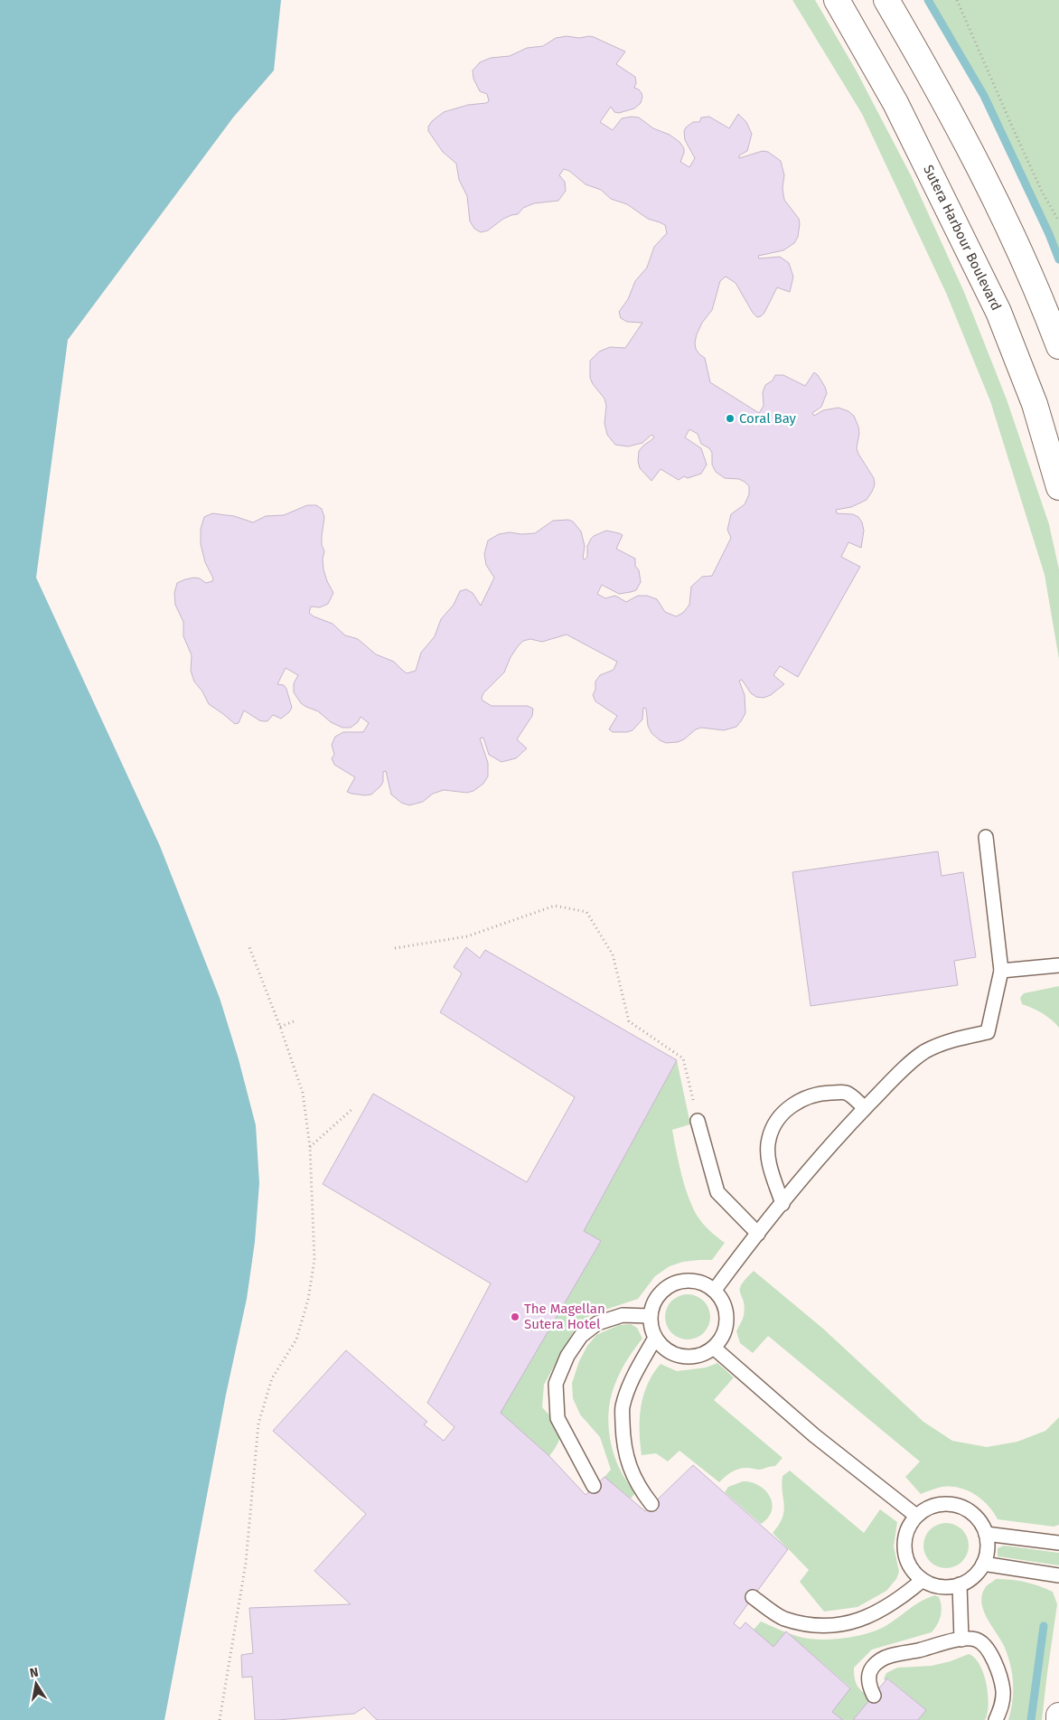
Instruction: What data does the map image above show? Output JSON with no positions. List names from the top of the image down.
{
  "streets": {
    "street": ["Sutera Harbour Boulevard"]
  },
  "places": ["Coral Bay", "The Magellan Sutera Hotel"],
  "north": "top"
}
